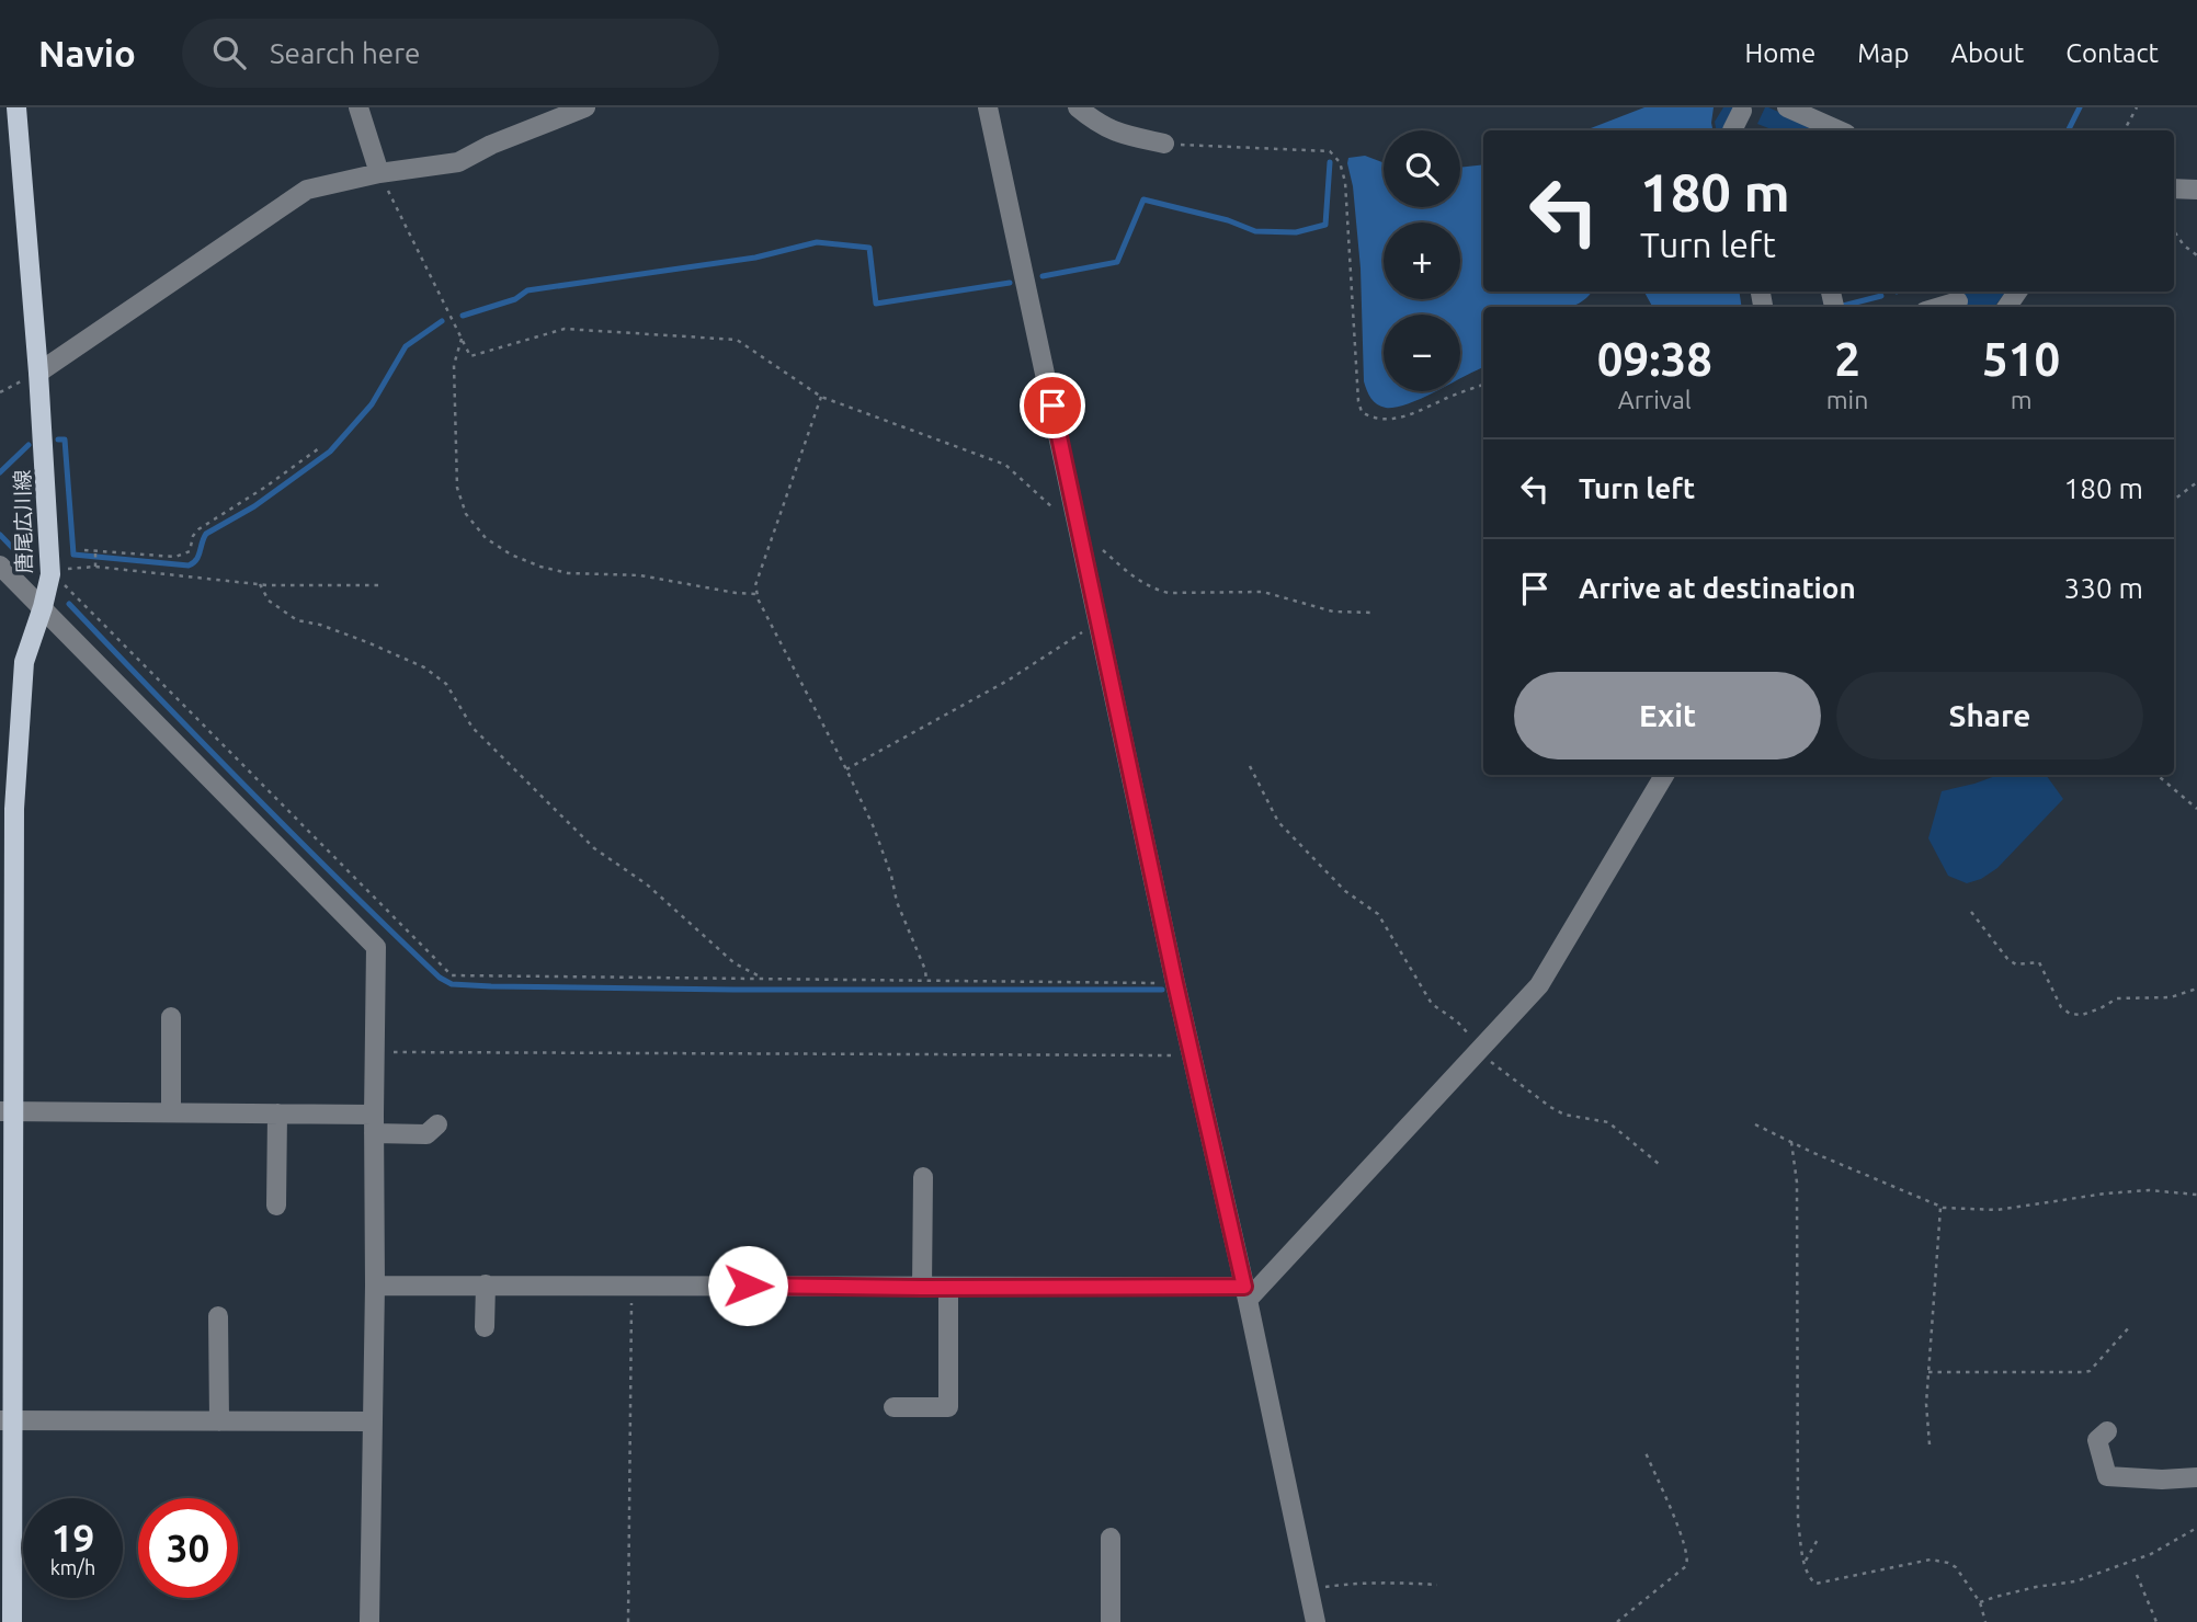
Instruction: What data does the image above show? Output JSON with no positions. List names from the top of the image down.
{
  "streets": {
    "main road": ["唐尾広川線"]
  },
  "page": {
    "header": "Navio",
    "search": "Search here",
    "nav": [
      "Home",
      "Map",
      "About",
      "Contact"
    ],
    "map_buttons": ["+", "−"],
    "turn": ["180 m", "Turn left"],
    "eta": [
      "09:38",
      "Arrival",
      "2",
      "min",
      "510",
      "m"
    ],
    "list": [
      {
        "name": "Turn left",
        "value": "180 m"
      },
      {
        "name": "Arrive at destination",
        "value": "330 m"
      }
    ],
    "buttons": ["Exit", "Share"],
    "speed": "19 km/h",
    "limit": "30"
  }
}
